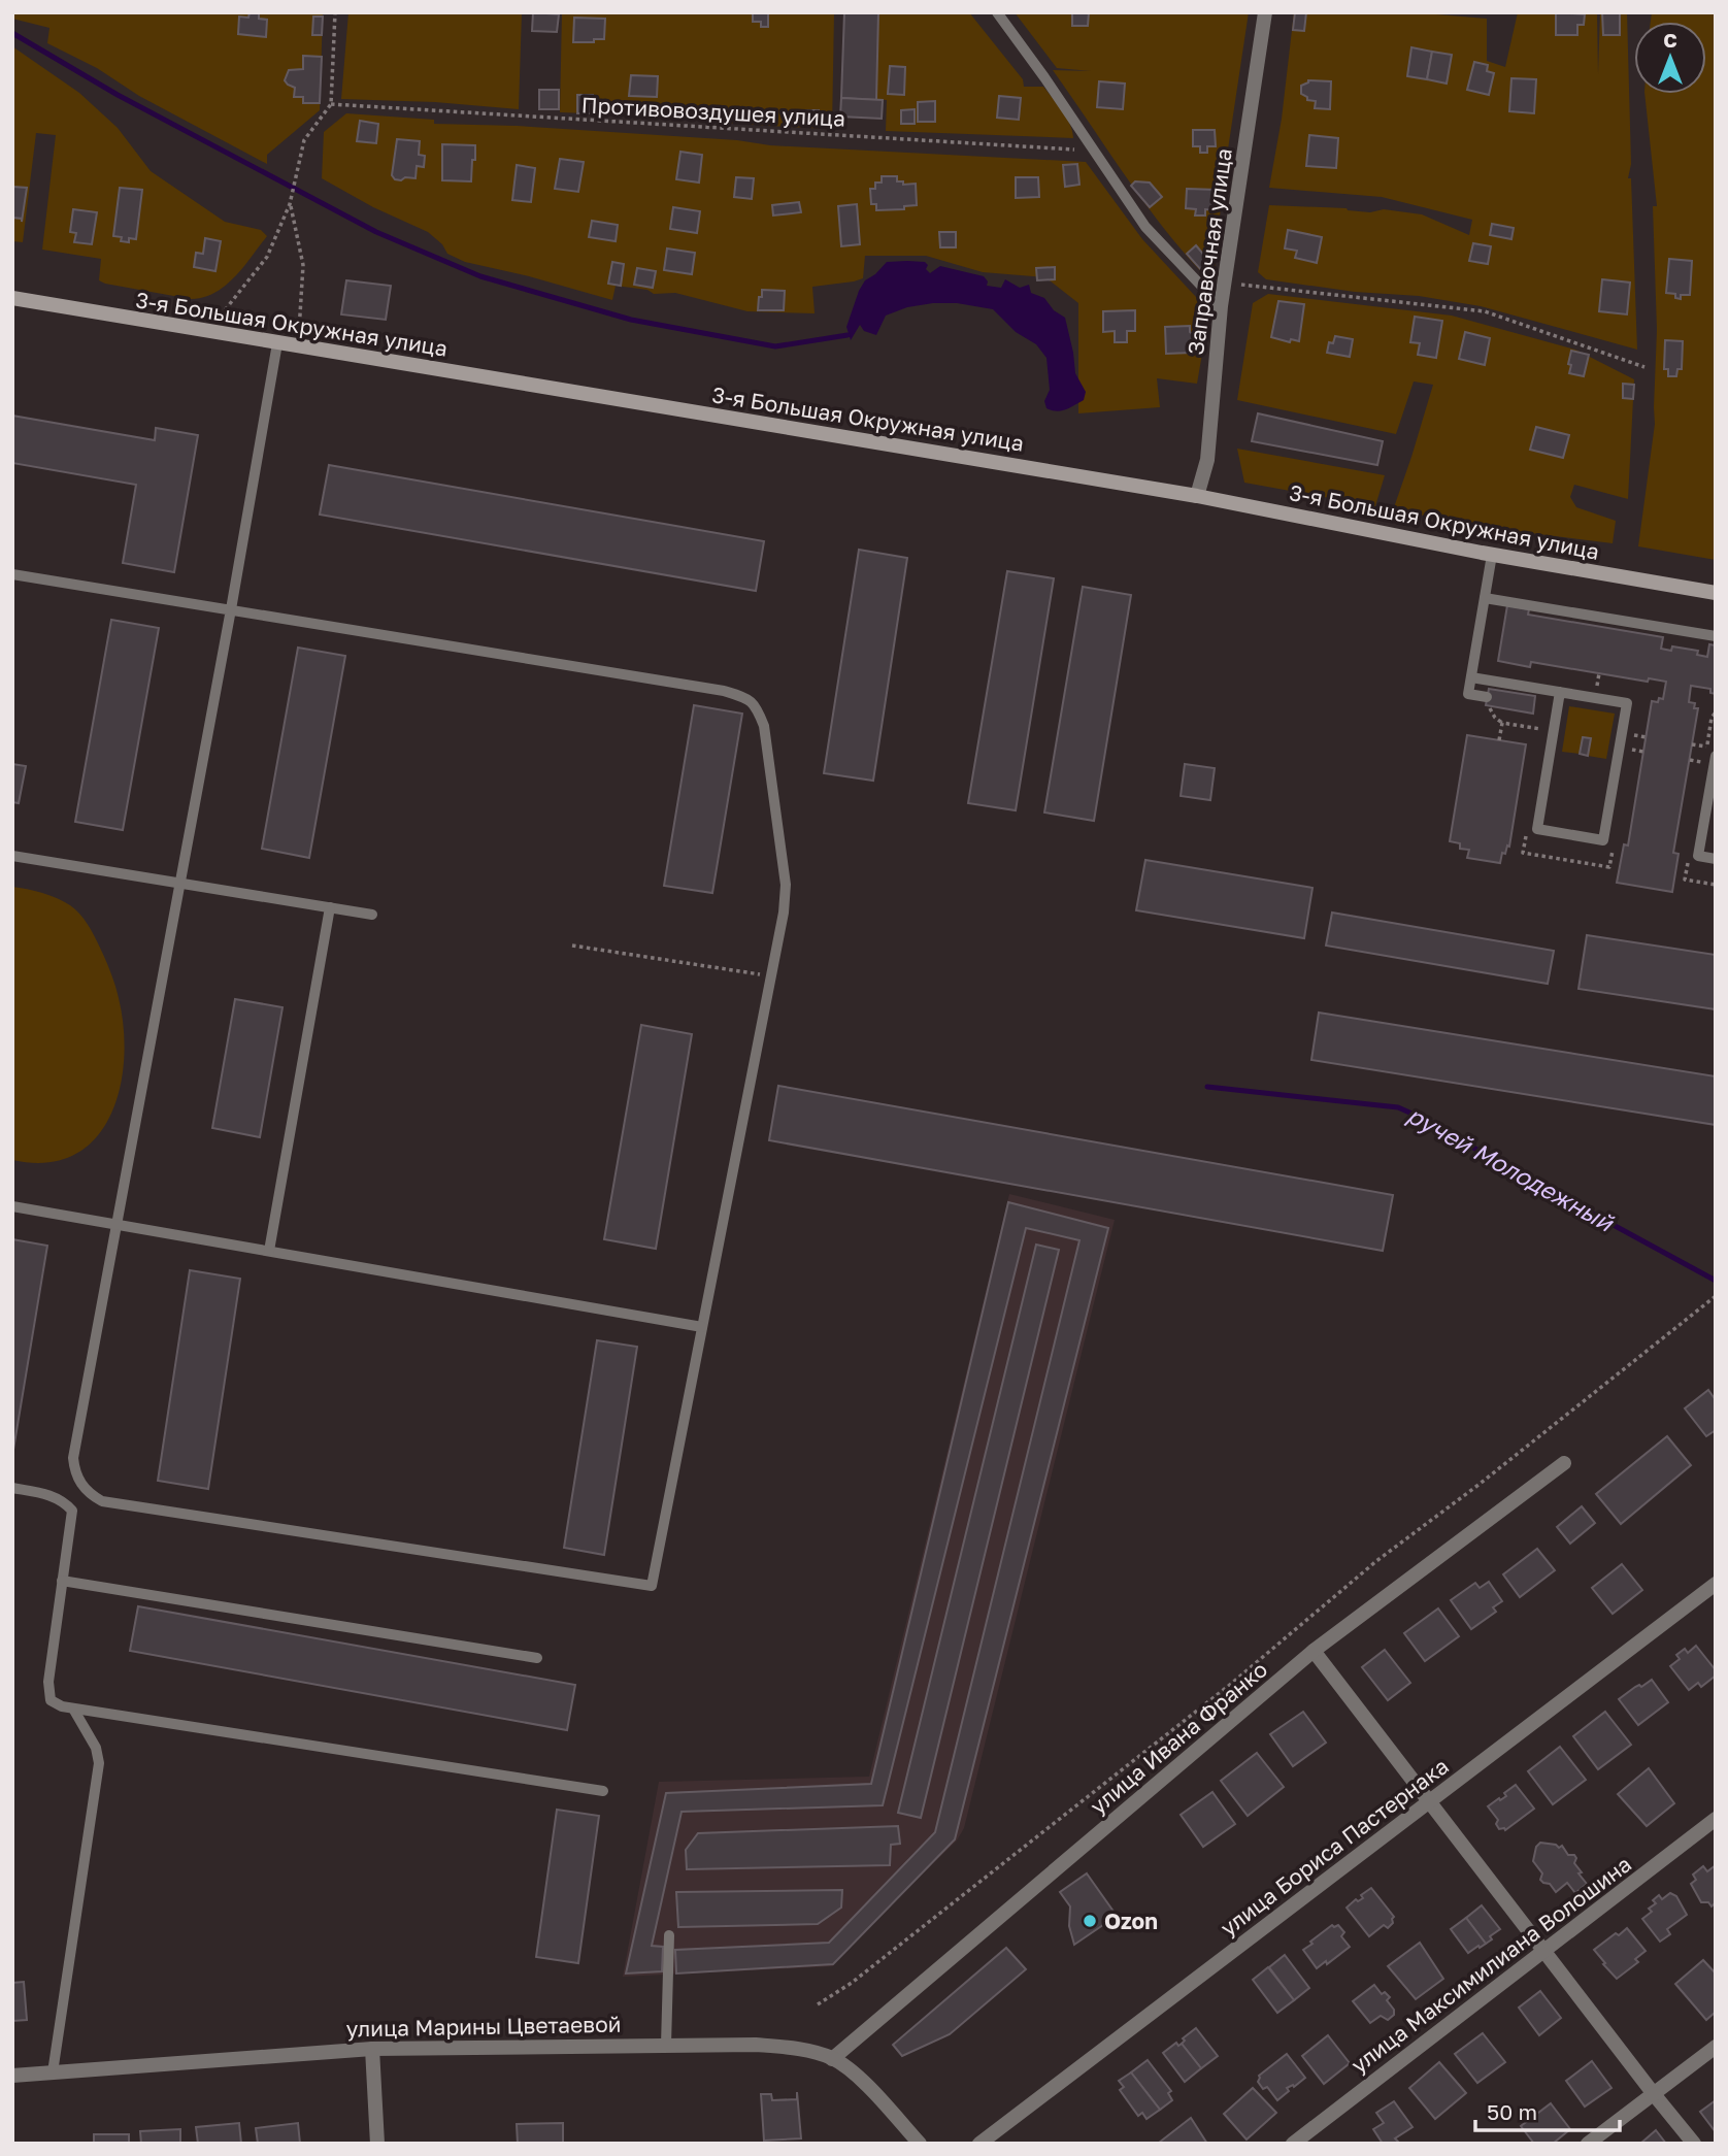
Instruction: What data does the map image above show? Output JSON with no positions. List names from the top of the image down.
{
  "streets": {
    "street": [
      "Заправочная улица",
      "3-я Большая Окружная улица",
      "улица Ивана Франко",
      "улица Бориса Пастернака",
      "улица Максимилиана Волошина",
      "улица Марины Цветаевой"
    ],
    "path": ["Противовоздушея улица"]
  },
  "crossings": [
    ["Заправочная улица", "3-я Большая Окружная улица"],
    ["улица Ивана Франко", "улица Марины Цветаевой"]
  ],
  "water": ["ручей Молодежный"],
  "places": ["Ozon"],
  "scale_bar": "50 m",
  "north": "top"
}
